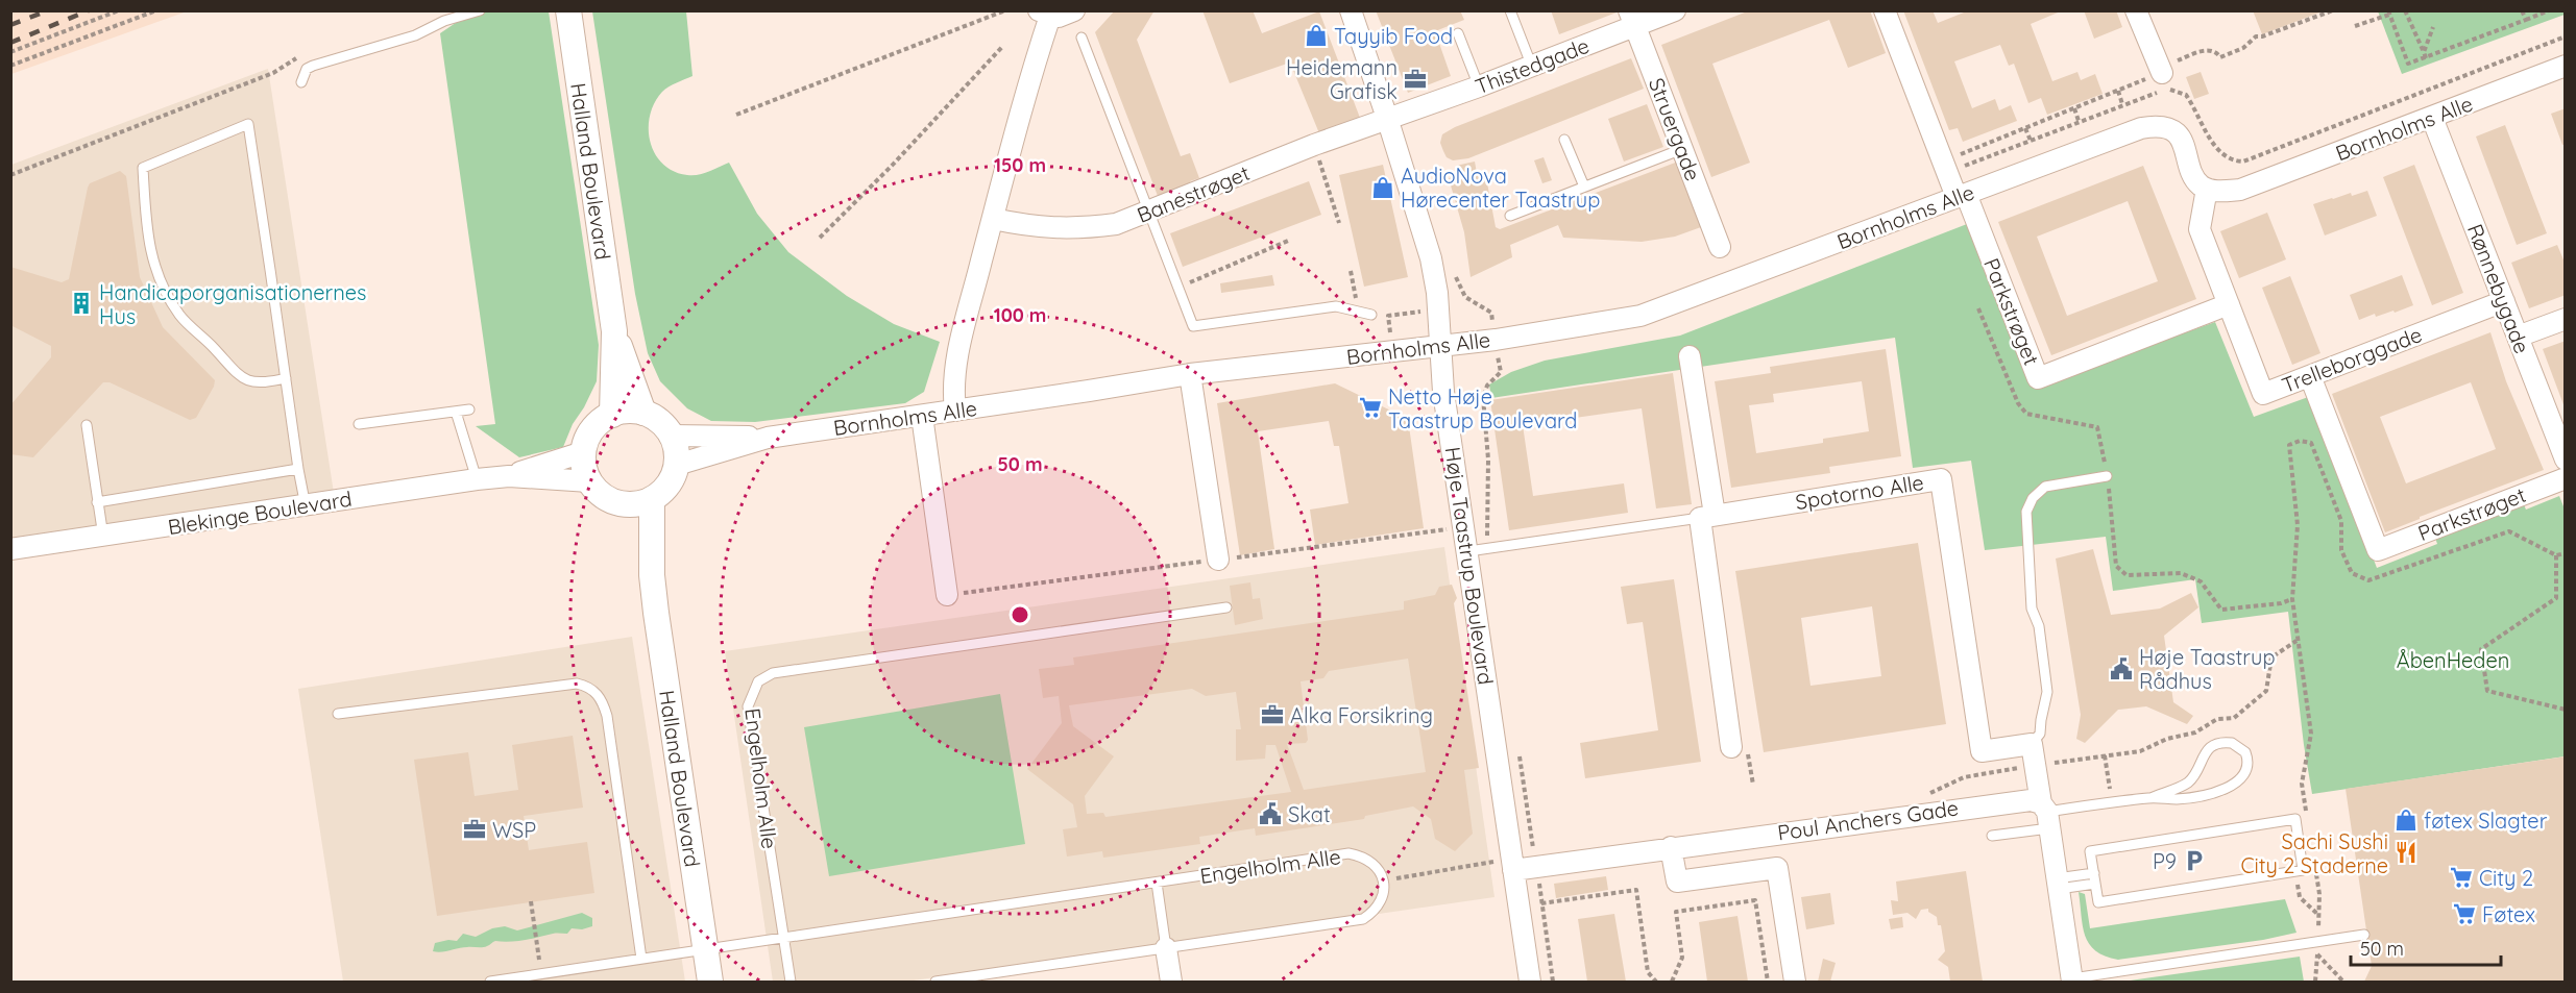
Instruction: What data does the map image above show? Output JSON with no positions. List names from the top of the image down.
{
  "streets": {
    "street": [
      "Thistedgade",
      "Bornholms Alle",
      "Struergade",
      "Halland Boulevard",
      "Banestrøget",
      "Rønnebygade",
      "Parkstrøget",
      "Trelleborggade",
      "Spotorno Alle",
      "Blekinge Boulevard",
      "Høje Taastrup Boulevard",
      "Poul Anchers Gade"
    ],
    "lane": ["Engelholm Alle"]
  },
  "crossings": [
    ["Thistedgade", "Struergade"],
    ["Thistedgade", "Banestrøget"],
    ["Thistedgade", "Høje Taastrup Boulevard"],
    ["Bornholms Alle", "Halland Boulevard"],
    ["Bornholms Alle", "Rønnebygade"],
    ["Bornholms Alle", "Parkstrøget"],
    ["Bornholms Alle", "Trelleborggade"],
    ["Bornholms Alle", "Blekinge Boulevard"],
    ["Bornholms Alle", "Høje Taastrup Boulevard"],
    ["Halland Boulevard", "Blekinge Boulevard"],
    ["Halland Boulevard", "Engelholm Alle"],
    ["Banestrøget", "Høje Taastrup Boulevard"],
    ["Rønnebygade", "Trelleborggade"],
    ["Parkstrøget", "Trelleborggade"],
    ["Høje Taastrup Boulevard", "Poul Anchers Gade"]
  ],
  "parks": ["ÅbenHeden"],
  "places": {
    "shop": ["Tayyib Food", "AudioNova Hørecenter Taastrup", "føtex Slagter"],
    "office": ["Heidemann Grafisk", "Alka Forsikring", "WSP"],
    "building": ["Handicaporganisationernes Hus"],
    "supermarket": ["Netto Høje Taastrup Boulevard", "City 2", "Føtex"],
    "public building": ["Høje Taastrup Rådhus", "Skat"],
    "restaurant": ["Sachi Sushi City 2 Staderne"],
    "parking": ["P9"]
  },
  "scale_bar": "50 m",
  "rings": ["150 m", "100 m", "50 m"]
}
